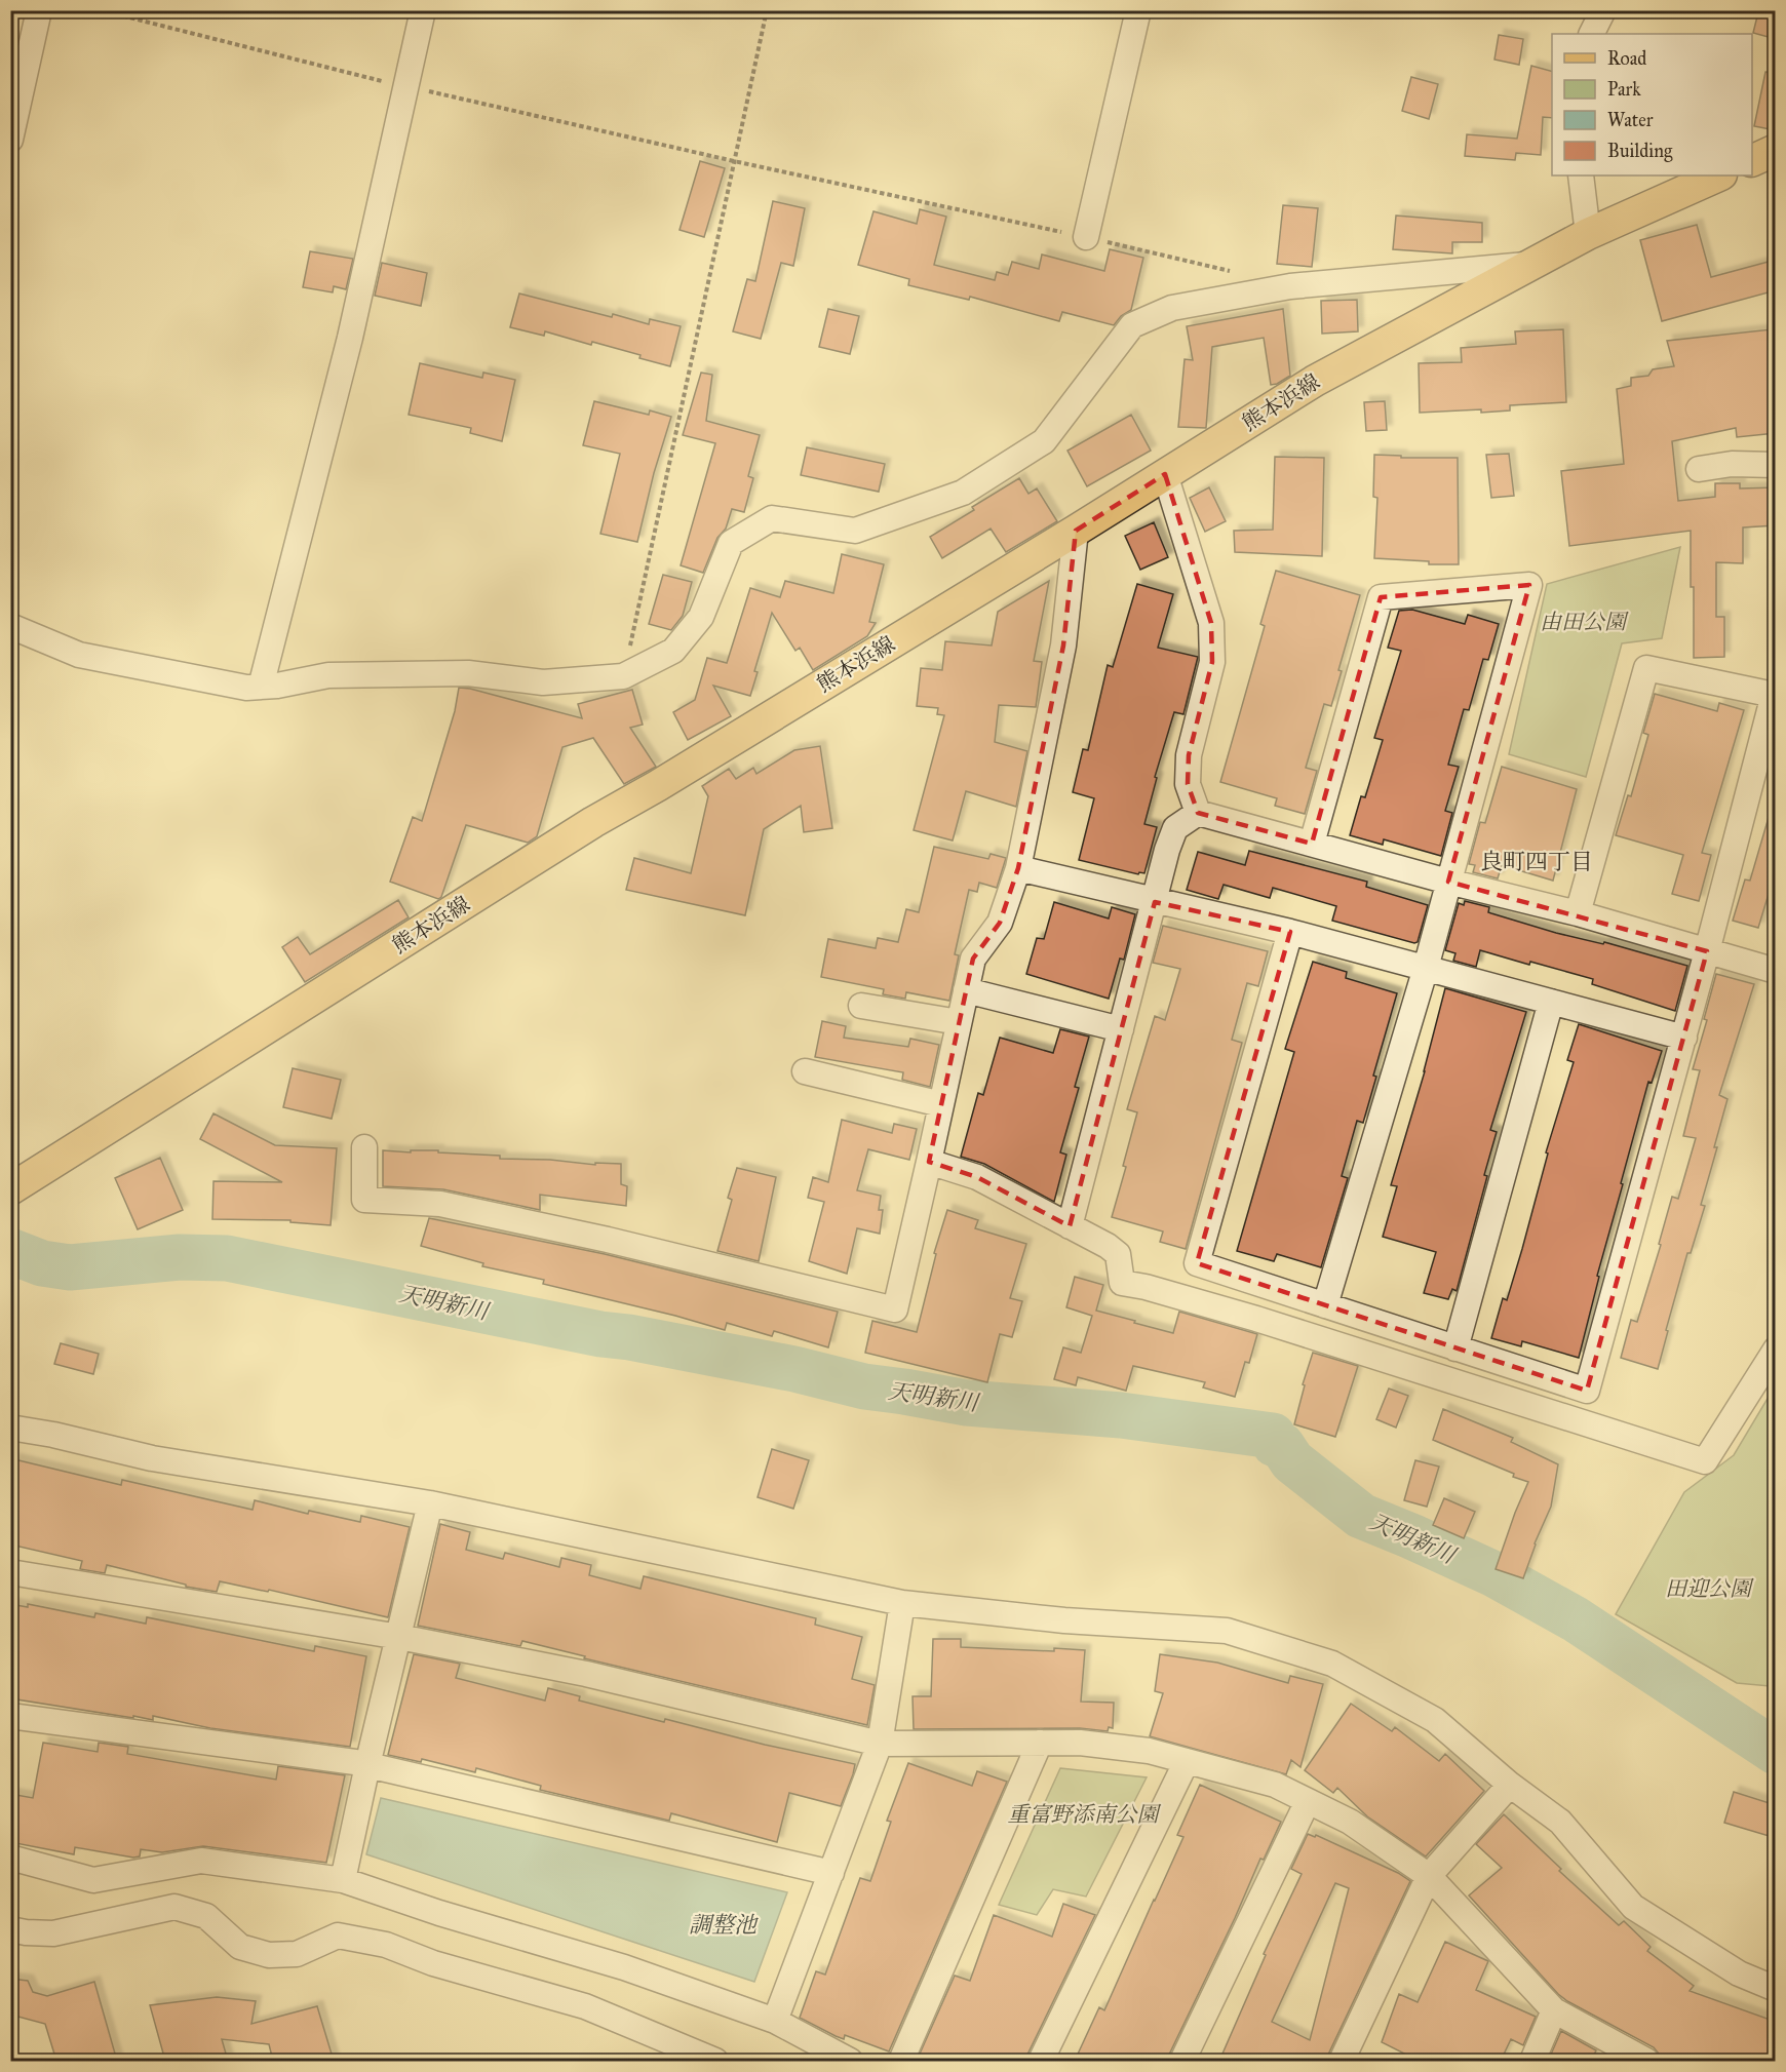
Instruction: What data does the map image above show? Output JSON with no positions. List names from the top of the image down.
{
  "streets": {
    "main road": ["熊本浜線"]
  },
  "districts": ["良町四丁目"],
  "water": ["天明新川", "調整池"],
  "parks": ["由田公園", "田迎公園", "重富野添南公園"],
  "legend": [
    "Road",
    "Park",
    "Water",
    "Building"
  ]
}
